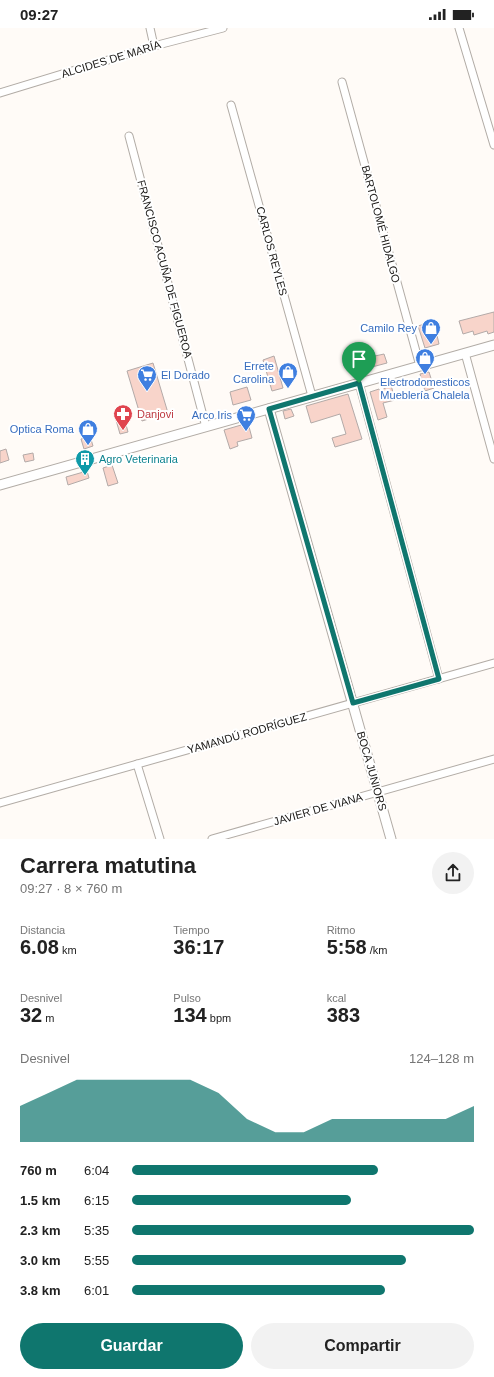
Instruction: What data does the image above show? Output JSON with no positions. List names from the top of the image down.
{
  "streets": {
    "street": [
      "ALCIDES DE MARÍA",
      "BARTOLOMÉ HIDALGO",
      "CARLOS REYLES",
      "FRANCISCO ACUÑA DE FIGUEROA",
      "YAMANDÚ RODRÍGUEZ",
      "BOCA JUNIORS",
      "JAVIER DE VIANA"
    ]
  },
  "crossings": [
    ["YAMANDÚ RODRÍGUEZ", "BOCA JUNIORS"],
    ["BOCA JUNIORS", "JAVIER DE VIANA"]
  ],
  "places": {
    "shop": [
      "Camilo Rey",
      "Electrodomesticos Mueblería Chalela",
      "Errete Carolina",
      "Optica Roma"
    ],
    "supermarket": ["El Dorado", "Arco Iris"],
    "pharmacy": ["Danjovi"],
    "building": ["Agro Veterinaria"]
  },
  "page": {
    "status": "09:27",
    "heading": ["Carrera matutina", "09:27 · 8 × 760 m"],
    "stats": [
      ["Distancia", "6.08 km"],
      ["Tiempo", "36:17"],
      ["Ritmo", "5:58 /km"],
      ["Desnivel", "32 m"],
      ["Pulso", "134 bpm"],
      ["kcal", "383"]
    ],
    "chart": ["Desnivel", "124–128 m"],
    "list": [
      {
        "name": "760 m",
        "note": "6:04"
      },
      {
        "name": "1.5 km",
        "note": "6:15"
      },
      {
        "name": "2.3 km",
        "note": "5:35"
      },
      {
        "name": "3.0 km",
        "note": "5:55"
      },
      {
        "name": "3.8 km",
        "note": "6:01"
      }
    ],
    "buttons": ["Guardar", "Compartir"]
  }
}
